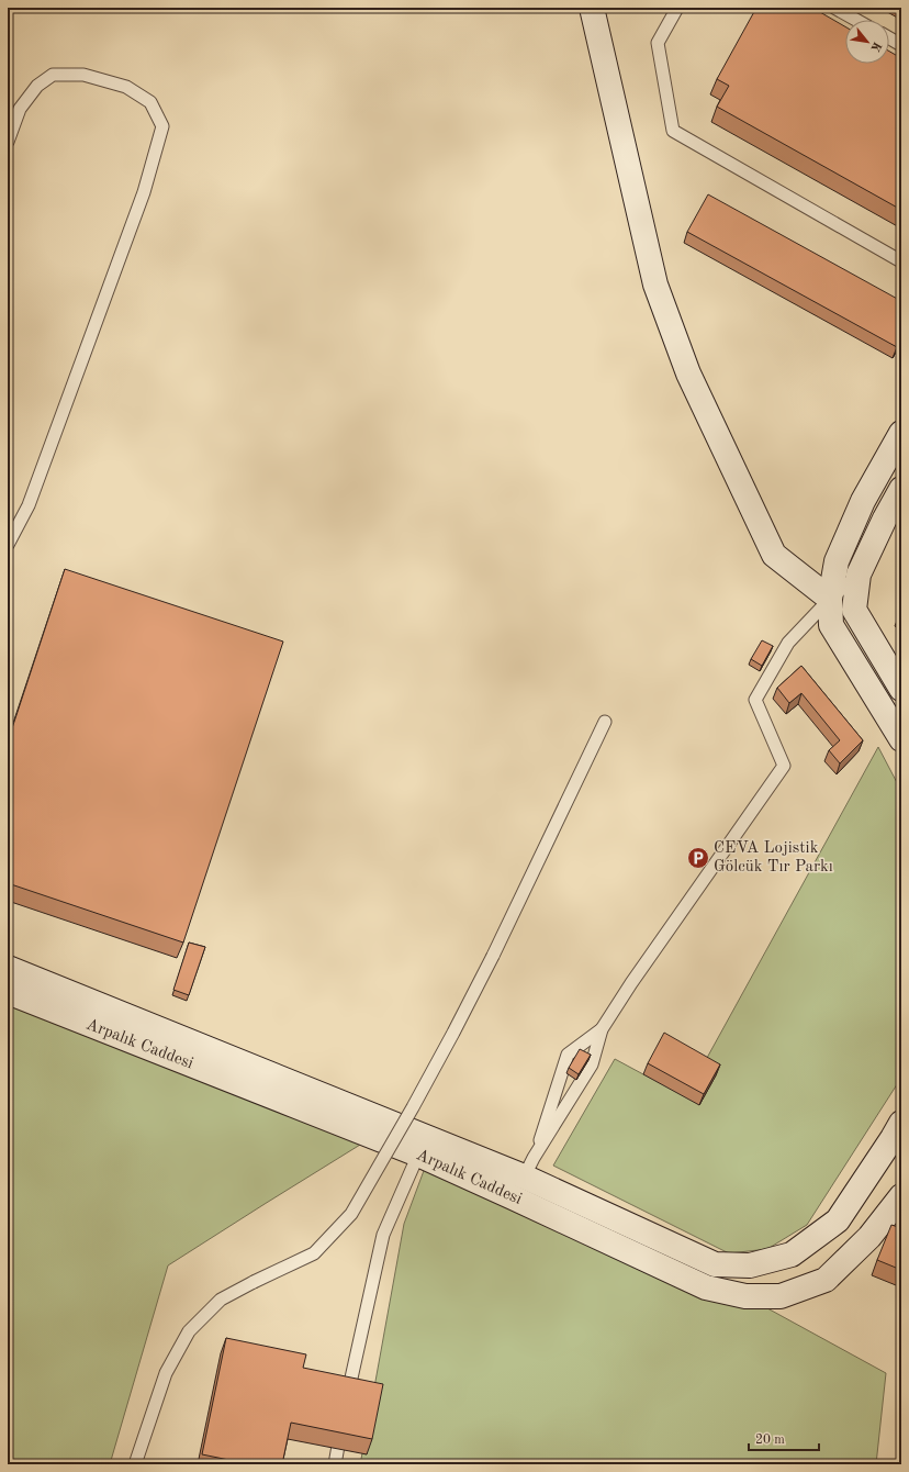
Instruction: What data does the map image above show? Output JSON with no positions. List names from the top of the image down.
{
  "streets": {
    "main road": ["Arpalık Caddesi"]
  },
  "places": {
    "parking": ["CEVA Lojistik Gölcük Tır Parkı"]
  },
  "scale_bar": "20 m",
  "north": "bottom right"
}
